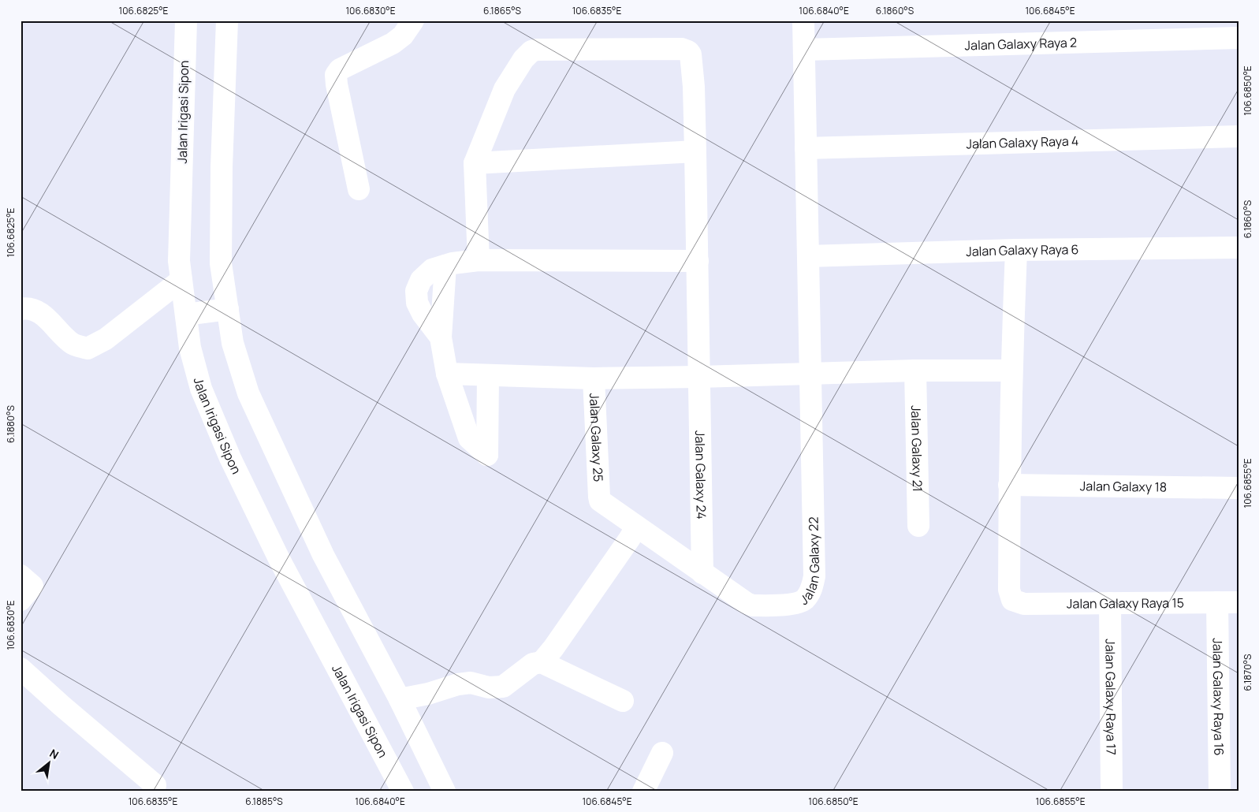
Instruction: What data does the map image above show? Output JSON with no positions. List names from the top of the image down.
{
  "streets": {
    "street": [
      "Jalan Galaxy Raya 2",
      "Jalan Irigasi Sipon",
      "Jalan Galaxy Raya 4",
      "Jalan Galaxy Raya 6",
      "Jalan Galaxy 25",
      "Jalan Galaxy 21",
      "Jalan Galaxy 24",
      "Jalan Galaxy 18",
      "Jalan Galaxy 22",
      "Jalan Galaxy Raya 15",
      "Jalan Galaxy Raya 17",
      "Jalan Galaxy Raya 16"
    ]
  },
  "crossings": [
    ["Jalan Galaxy Raya 2", "Jalan Galaxy 22"],
    ["Jalan Galaxy Raya 4", "Jalan Galaxy 22"],
    ["Jalan Galaxy Raya 6", "Jalan Galaxy 22"],
    ["Jalan Galaxy 25", "Jalan Galaxy 22"],
    ["Jalan Galaxy 24", "Jalan Galaxy 22"],
    ["Jalan Galaxy 18", "Jalan Galaxy Raya 15"],
    ["Jalan Galaxy Raya 15", "Jalan Galaxy Raya 17"],
    ["Jalan Galaxy Raya 15", "Jalan Galaxy Raya 16"]
  ],
  "north": "top right",
  "coordinates": [
    "106.6825°E",
    "106.6830°E",
    "6.1865°S",
    "106.6835°E",
    "106.6840°E",
    "6.1860°S",
    "106.6845°E",
    "106.6850°E",
    "6.1880°S",
    "106.6855°E",
    "6.1870°S",
    "6.1885°S"
  ]
}
